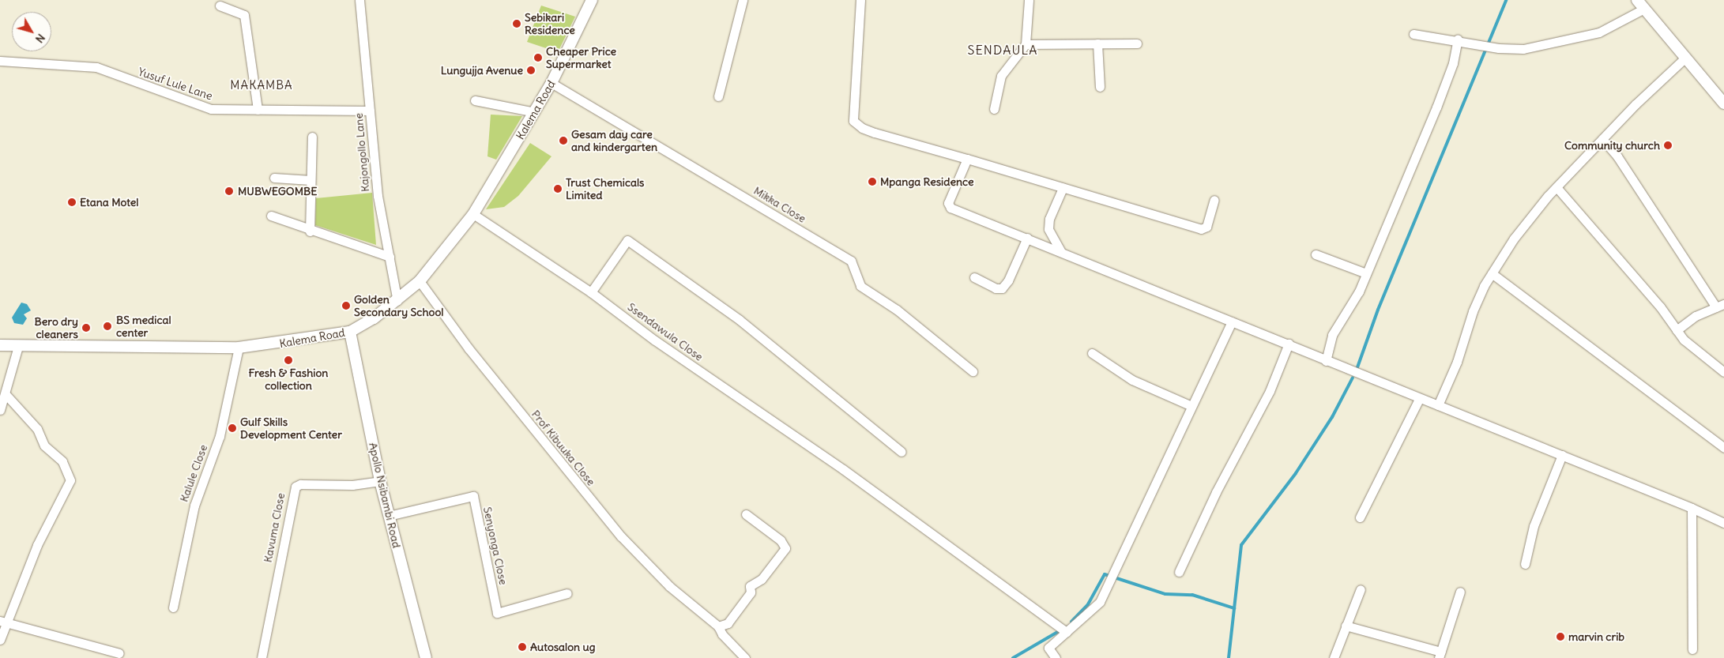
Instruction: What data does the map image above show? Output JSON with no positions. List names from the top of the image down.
{
  "streets": {
    "street": [
      "Yusuf Lule Lane",
      "Kalema Road",
      "Kajongollo Lane",
      "Mikka Close",
      "Ssendawula Close",
      "Prof Kibuuka Close",
      "Kalule Close",
      "Apollo Nsibambi Road",
      "Kavuma Close",
      "Senyonga Close"
    ]
  },
  "crossings": [
    ["Yusuf Lule Lane", "Kajongollo Lane"],
    ["Kalema Road", "Kajongollo Lane"],
    ["Kalema Road", "Mikka Close"],
    ["Kalema Road", "Ssendawula Close"],
    ["Kalema Road", "Prof Kibuuka Close"],
    ["Kalema Road", "Kalule Close"],
    ["Kalema Road", "Apollo Nsibambi Road"],
    ["Apollo Nsibambi Road", "Kavuma Close"],
    ["Apollo Nsibambi Road", "Senyonga Close"]
  ],
  "districts": ["SENDAULA", "MAKAMBA"],
  "places": [
    "Sebikari Residence",
    "Cheaper Price Supermarket",
    "Lungujja Avenue",
    "Gesam day care and kindergarten",
    "Community church",
    "Mpanga Residence",
    "Trust Chemicals Limited",
    "MUBWEGOMBE",
    "Etana Motel",
    "Golden Secondary School",
    "BS medical center",
    "Bero dry cleaners",
    "Fresh & Fashion collection",
    "Gulf Skills Development Center",
    "marvin crib",
    "Autosalon ug"
  ],
  "north": "bottom right"
}
